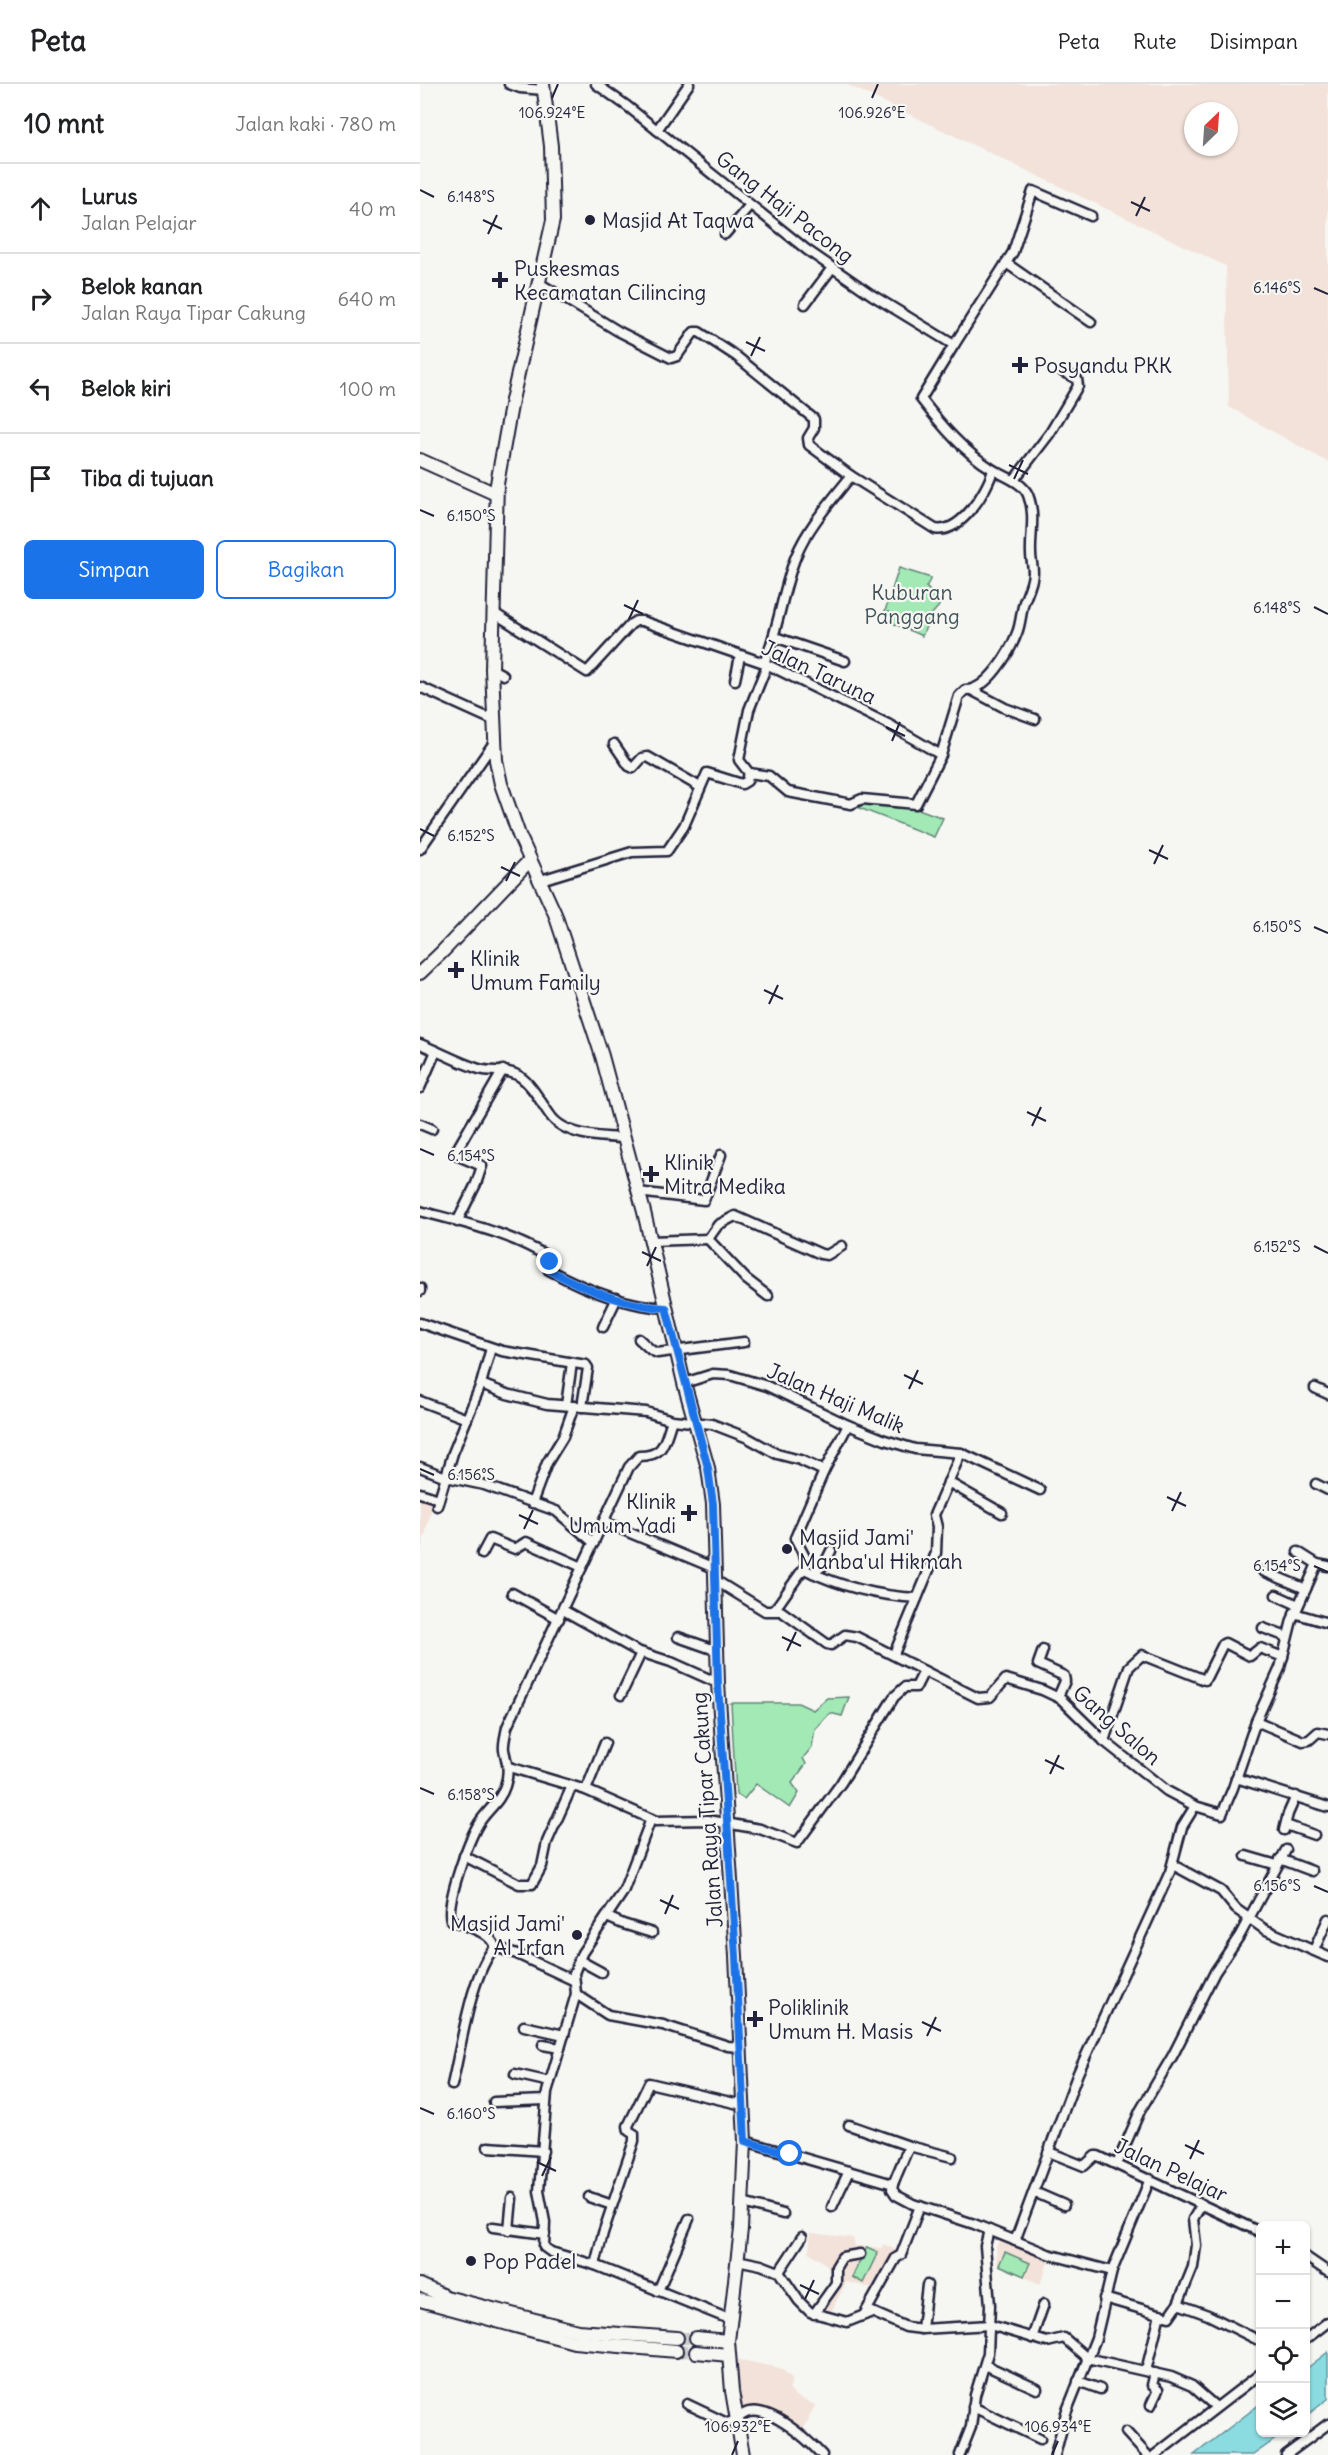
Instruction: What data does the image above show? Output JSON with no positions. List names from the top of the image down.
{
  "streets": {
    "street": [
      "Gang Haji Pacong",
      "Jalan Taruna",
      "Jalan Haji Malik",
      "Gang Salon",
      "Jalan Raya Tipar Cakung",
      "Jalan Pelajar"
    ]
  },
  "crossings": [
    ["Jalan Taruna", "Jalan Raya Tipar Cakung"],
    ["Jalan Haji Malik", "Jalan Raya Tipar Cakung"],
    ["Gang Salon", "Jalan Raya Tipar Cakung"]
  ],
  "parks": ["Kuburan Panggang"],
  "places": {
    "other": [
      "Masjid At Taqwa",
      "Masjid Jami' Manba'ul Hikmah",
      "Masjid Jami' Al Irfan",
      "Pop Padel"
    ],
    "health": [
      "Puskesmas Kecamatan Cilincing",
      "Posyandu PKK",
      "Klinik Umum Family",
      "Klinik Mitra Medika",
      "Klinik Umum Yadi",
      "Poliklinik Umum H. Masis"
    ]
  },
  "north": "top right",
  "page": {
    "header": "Peta",
    "nav": ["Peta", "Rute", "Disimpan"],
    "heading": ["10 mnt", "Jalan kaki · 780 m"],
    "list": [
      ["Lurus", "Jalan Pelajar", "40 m"],
      ["Belok kanan", "Jalan Raya Tipar Cakung", "640 m"],
      ["Belok kiri", "100 m"],
      "Tiba di tujuan"
    ],
    "buttons": ["Simpan", "Bagikan"],
    "map_buttons": ["+", "−"]
  },
  "coordinates": [
    "106.924°E",
    "106.926°E",
    "6.148°S",
    "6.146°S",
    "6.150°S",
    "6.152°S",
    "6.154°S",
    "6.156°S",
    "6.158°S",
    "6.160°S",
    "106.932°E",
    "106.934°E"
  ]
}
